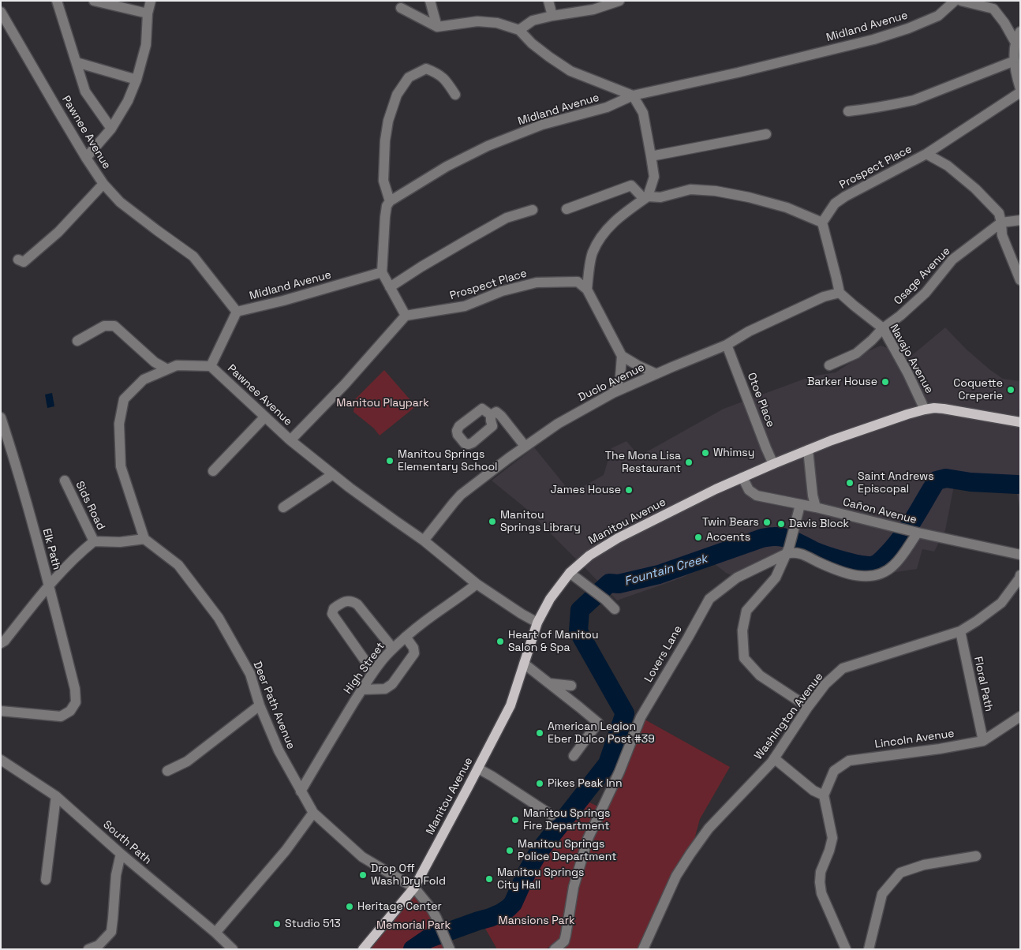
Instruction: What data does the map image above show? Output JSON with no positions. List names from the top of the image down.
{
  "streets": {
    "main road": ["Manitou Avenue"],
    "street": [
      "Midland Avenue",
      "Pawnee Avenue",
      "Prospect Place",
      "Osage Avenue",
      "Navajo Avenue",
      "Duclo Avenue",
      "Otoe Place",
      "Sids Road",
      "Cañon Avenue",
      "Elk Path",
      "Lovers Lane",
      "High Street",
      "Floral Path",
      "Deer Path Avenue",
      "Washington Avenue",
      "Lincoln Avenue",
      "South Path"
    ]
  },
  "crossings": [
    ["Midland Avenue", "Pawnee Avenue"],
    ["Pawnee Avenue", "Duclo Avenue"],
    ["Pawnee Avenue", "Manitou Avenue"],
    ["Pawnee Avenue", "High Street"],
    ["Osage Avenue", "Navajo Avenue"],
    ["Navajo Avenue", "Duclo Avenue"],
    ["Navajo Avenue", "Manitou Avenue"],
    ["Duclo Avenue", "Otoe Place"],
    ["Otoe Place", "Manitou Avenue"],
    ["Cañon Avenue", "Manitou Avenue"],
    ["Manitou Avenue", "Deer Path Avenue"],
    ["High Street", "Deer Path Avenue"],
    ["Floral Path", "Washington Avenue"],
    ["Floral Path", "Lincoln Avenue"]
  ],
  "water": ["Fountain Creek"],
  "parks": ["Manitou Playpark", "Mansions Park", "Memorial Park"],
  "places": [
    "Barker House",
    "Coquette Creperie",
    "Whimsy",
    "Manitou Springs Elementary School",
    "The Mona Lisa Restaurant",
    "Saint Andrews Episcopal",
    "James House",
    "Manitou Springs Library",
    "Twin Bears",
    "Davis Block",
    "Accents",
    "Heart of Manitou Salon & Spa",
    "American Legion Eber Dulco Post #39",
    "Pikes Peak Inn",
    "Manitou Springs Fire Department",
    "Manitou Springs Police Department",
    "Drop Off Wash Dry Fold",
    "Manitou Springs City Hall",
    "Heritage Center",
    "Studio 513"
  ]
}
